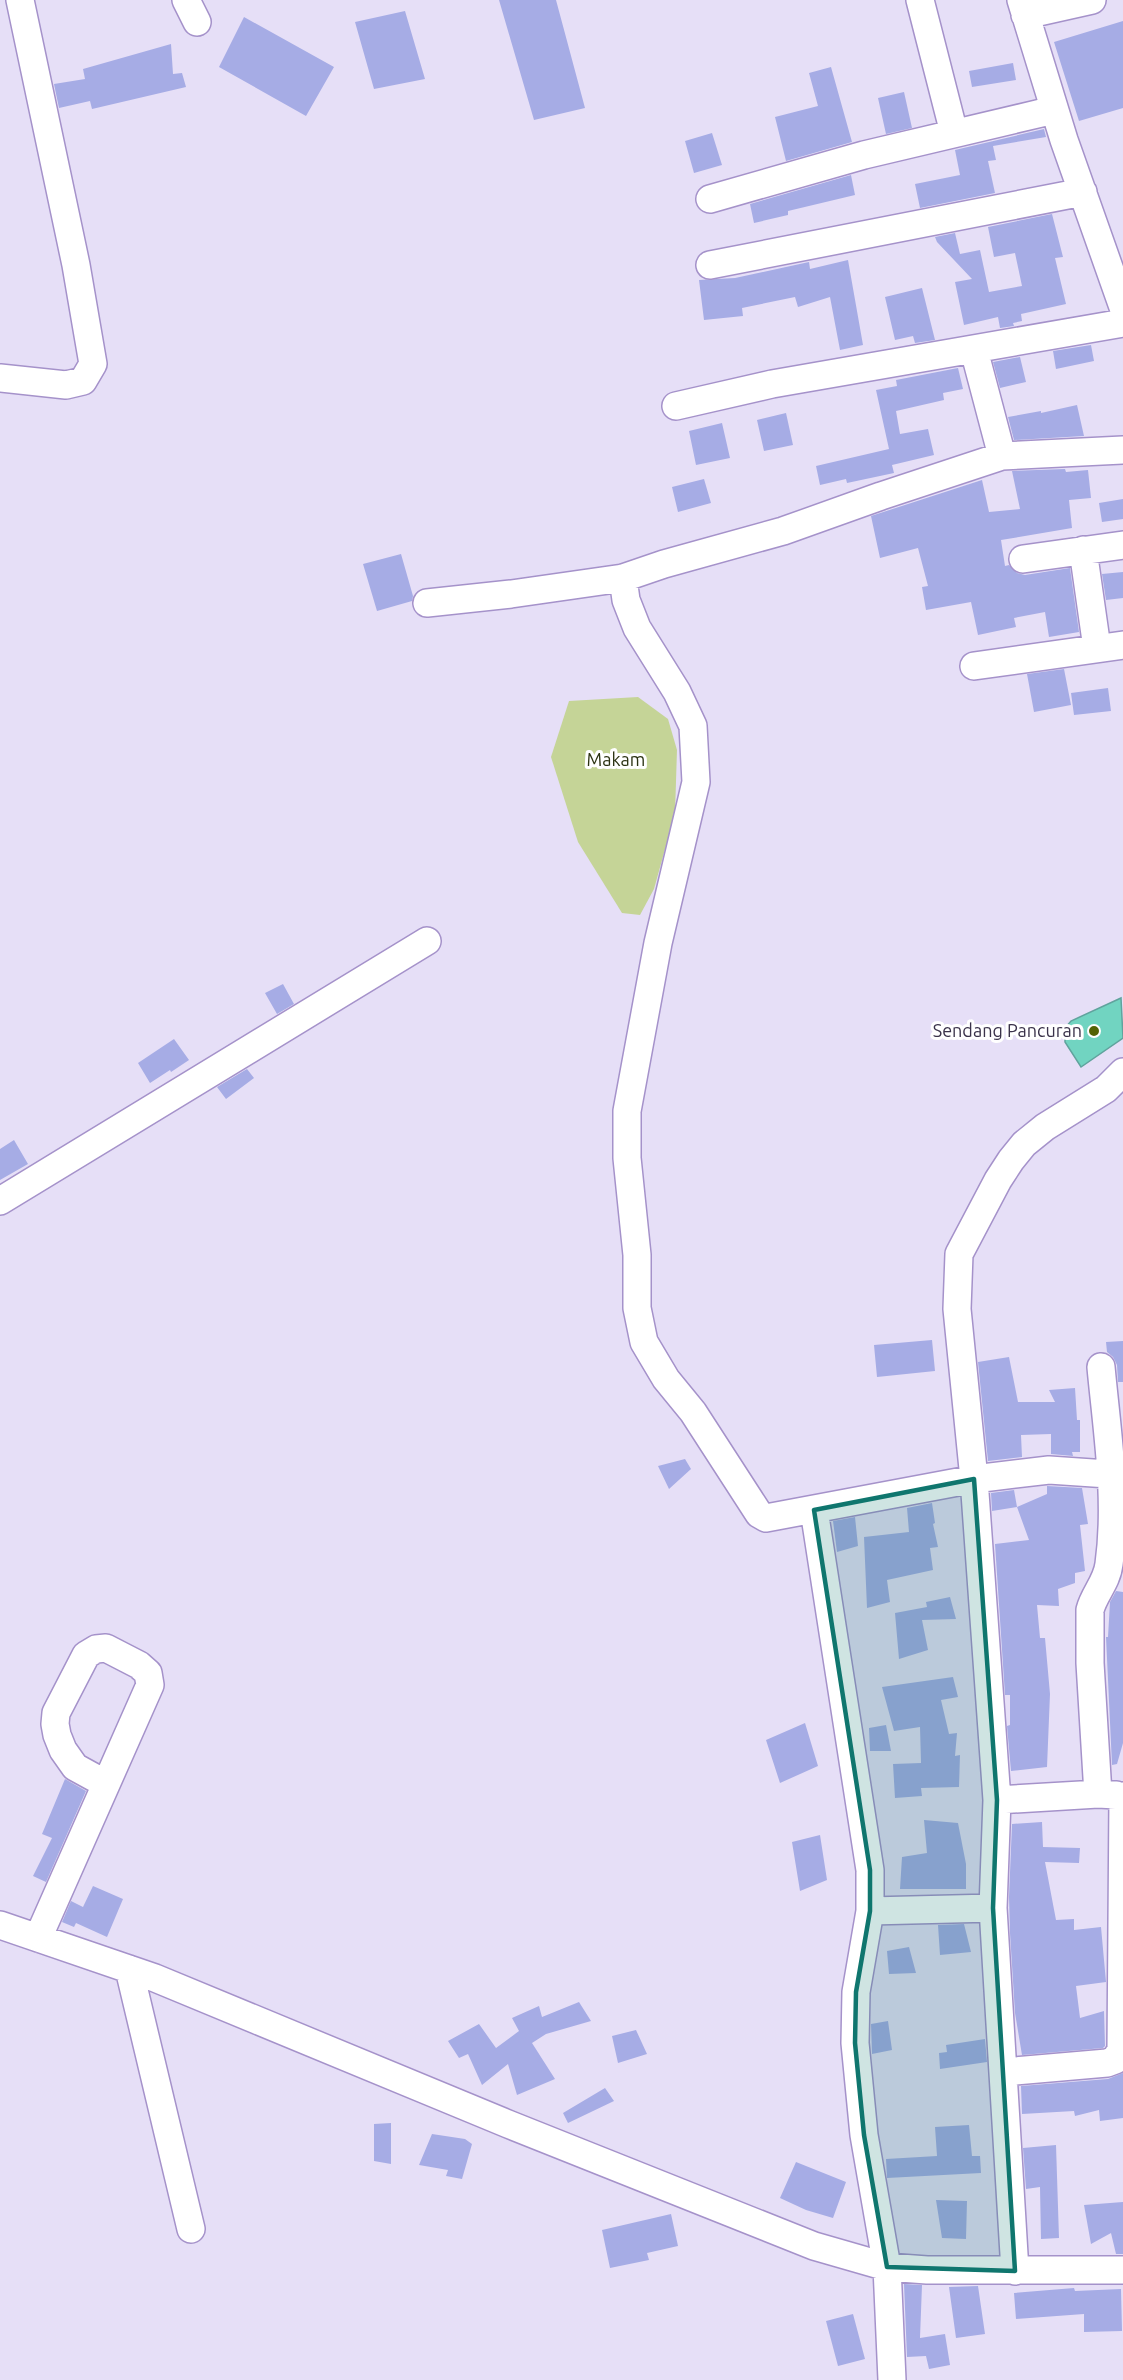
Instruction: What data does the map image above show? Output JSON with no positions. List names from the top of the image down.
{
  "parks": ["Makam"],
  "places": ["Sendang Pancuran"]
}
